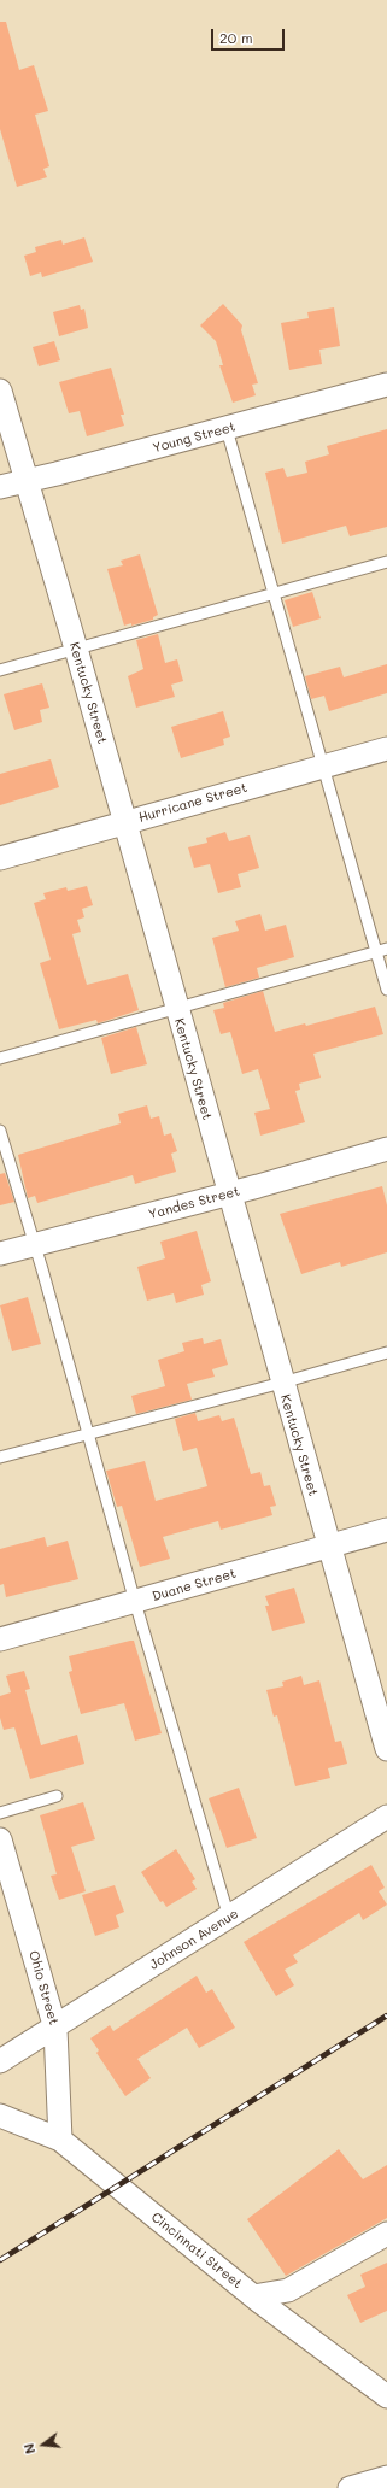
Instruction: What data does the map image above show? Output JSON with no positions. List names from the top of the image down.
{
  "streets": {
    "street": [
      "Young Street",
      "Kentucky Street",
      "Hurricane Street",
      "Yandes Street",
      "Duane Street",
      "Johnson Avenue",
      "Ohio Street",
      "Cincinnati Street"
    ]
  },
  "crossings": [
    ["Young Street", "Kentucky Street"],
    ["Kentucky Street", "Hurricane Street"],
    ["Kentucky Street", "Yandes Street"],
    ["Kentucky Street", "Duane Street"],
    ["Johnson Avenue", "Ohio Street"],
    ["Ohio Street", "Cincinnati Street"]
  ],
  "scale_bar": "20 m",
  "north": "left"
}
